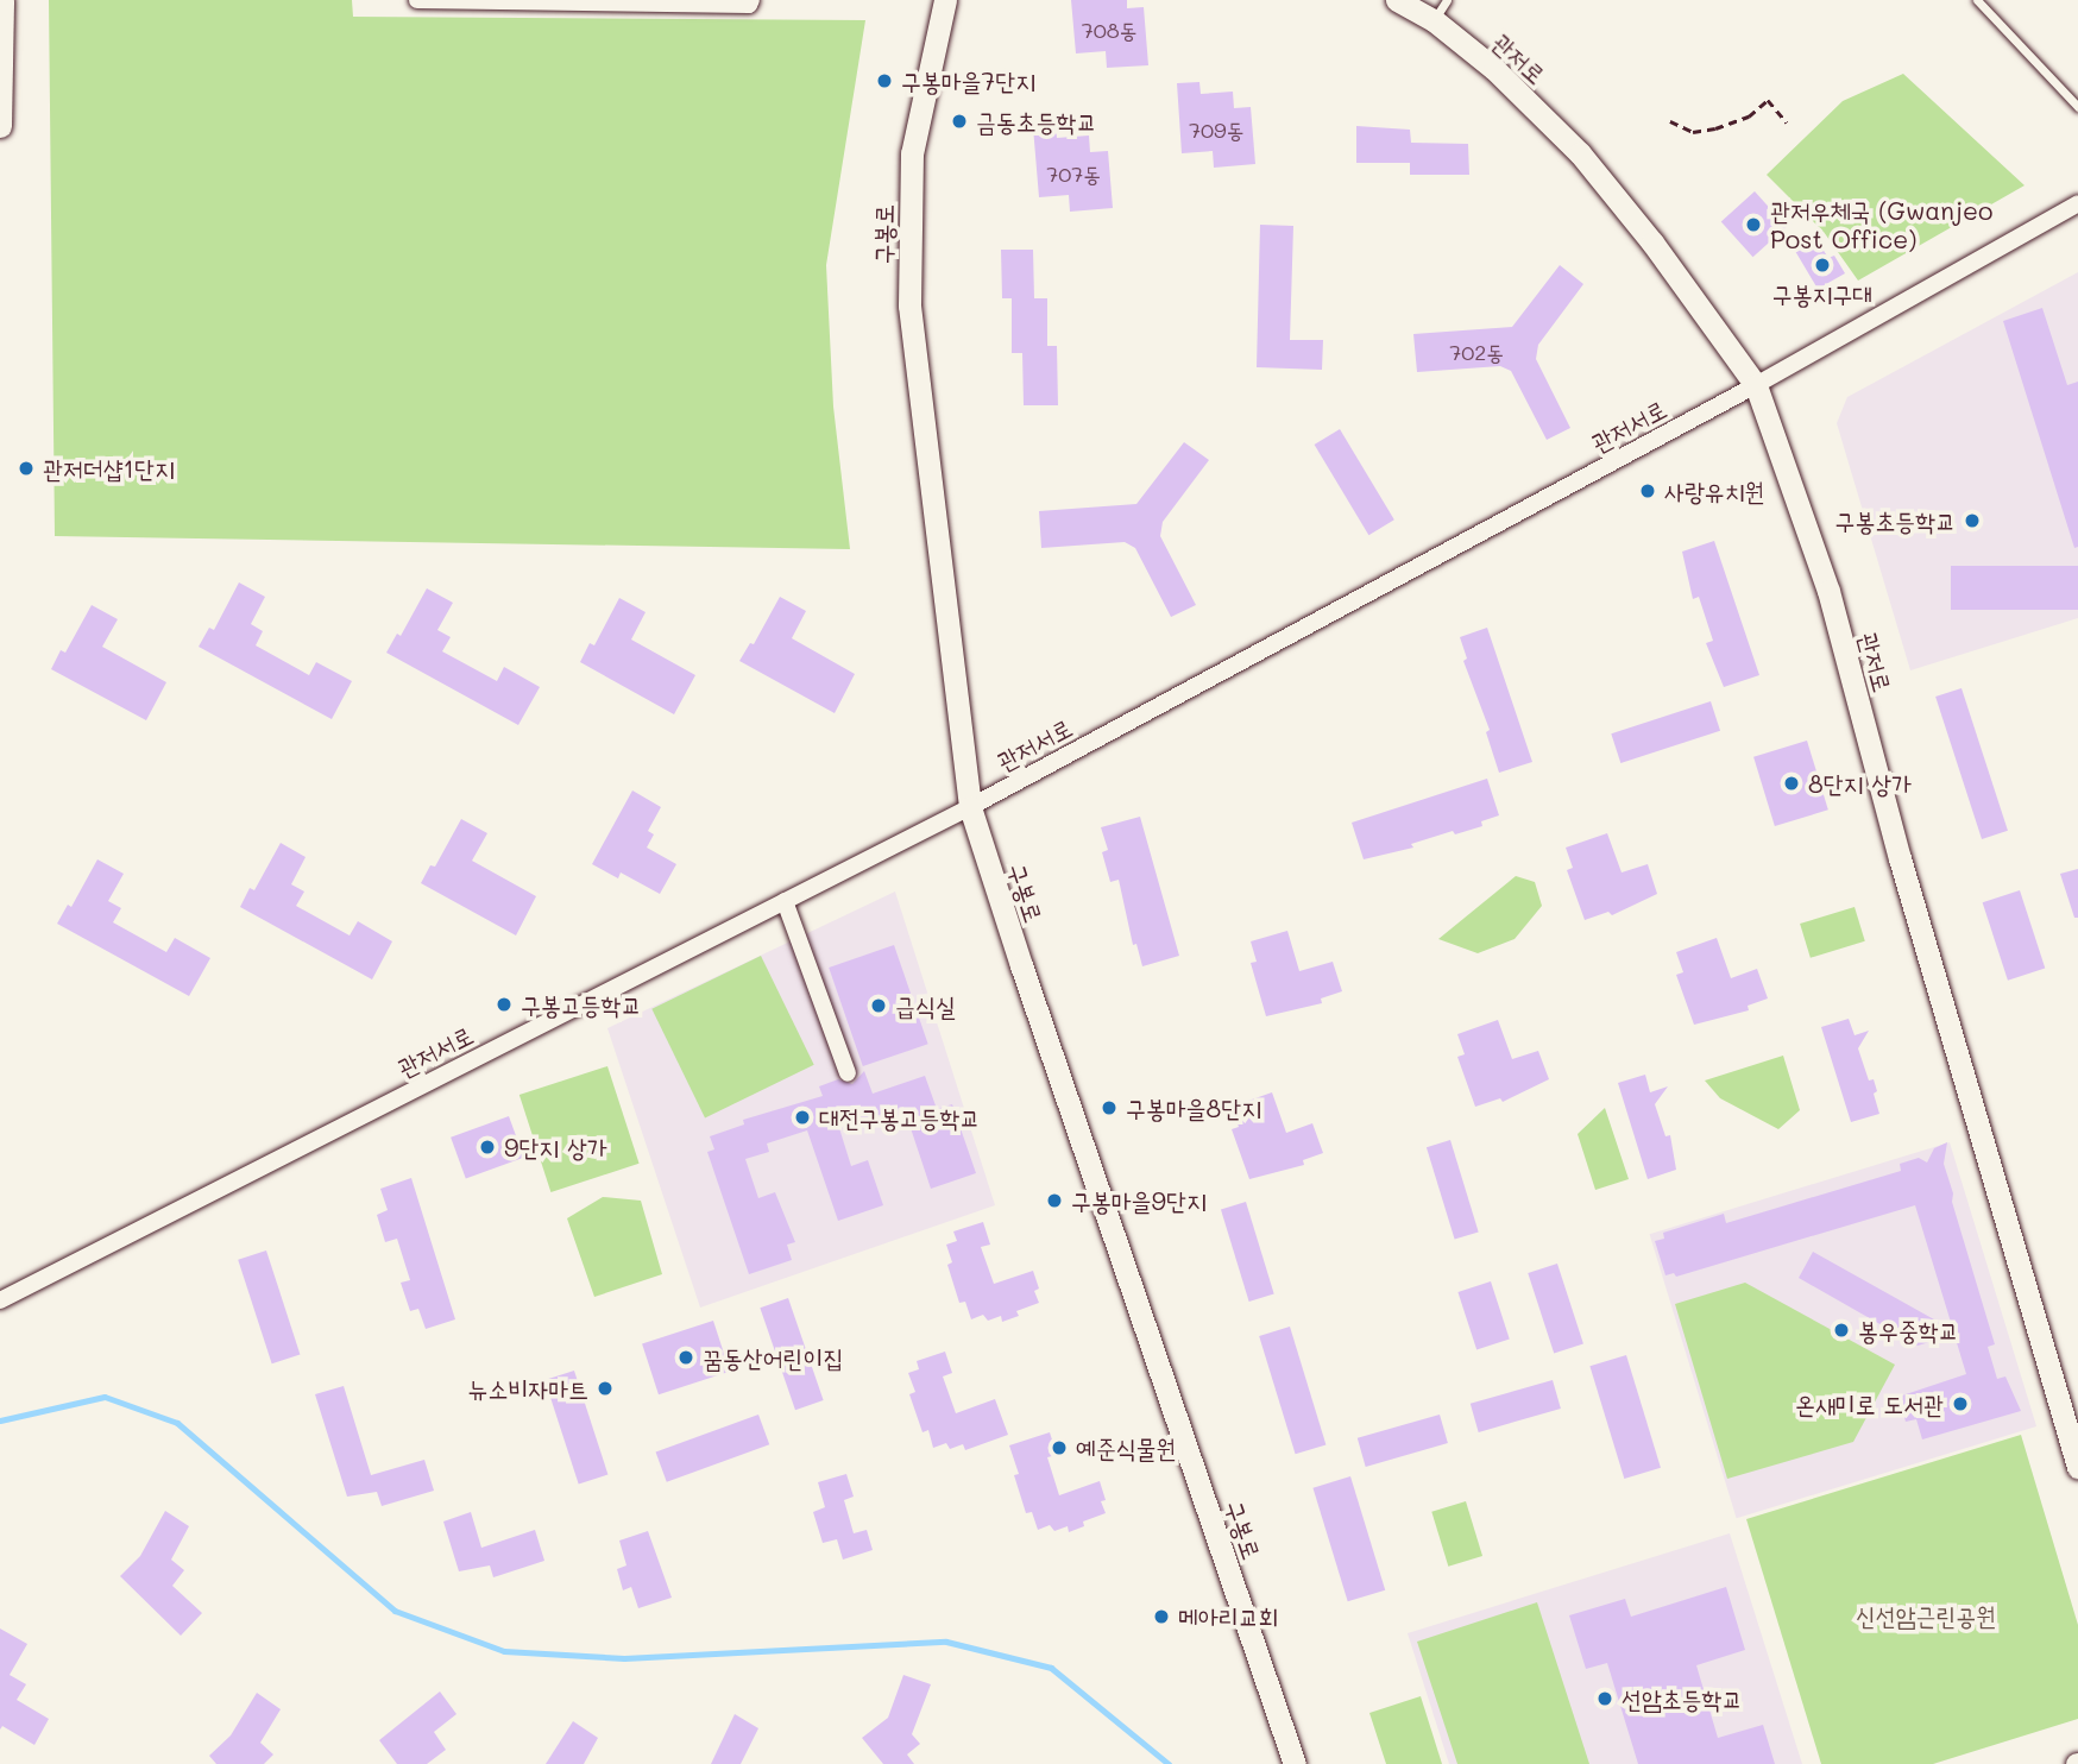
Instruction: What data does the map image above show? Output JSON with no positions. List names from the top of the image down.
{
  "streets": {
    "street": ["관저로", "구봉로", "관저서로"]
  },
  "crossings": [
    ["관저로", "관저서로"],
    ["구봉로", "관저서로"]
  ],
  "parks": ["신선암근린공원"],
  "places": [
    "구봉마을7단지",
    "금동초등학교",
    "관저우체국 (Gwanjeo Post Office)",
    "구봉지구대",
    "관저더샵1단지",
    "사랑유치원",
    "구봉초등학교",
    "8단지 상가",
    "구봉고등학교",
    "급식실",
    "구봉마을8단지",
    "대전구봉고등학교",
    "9단지 상가",
    "구봉마을9단지",
    "봉우중학교",
    "꿈동산어린이집",
    "뉴소비자마트",
    "온새미로 도서관",
    "예준식물원",
    "메아리교회",
    "선암초등학교"
  ],
  "house_numbers": [
    "708동",
    "709동",
    "707동",
    "702동"
  ]
}
